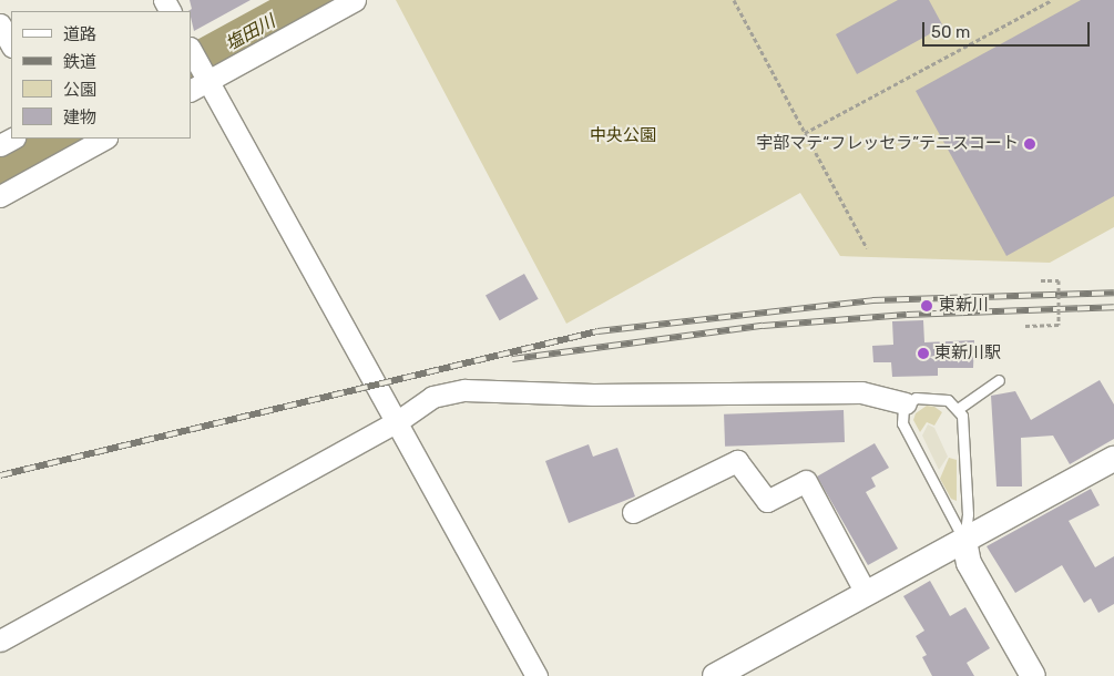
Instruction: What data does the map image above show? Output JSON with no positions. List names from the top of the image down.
{
  "water": ["塩田川"],
  "parks": ["中央公園"],
  "places": ["宇部マテ“フレッセラ”テニスコート", "東新川", "東新川駅"],
  "legend": [
    "道路",
    "鉄道",
    "公園",
    "建物"
  ],
  "scale_bar": "50 m"
}
